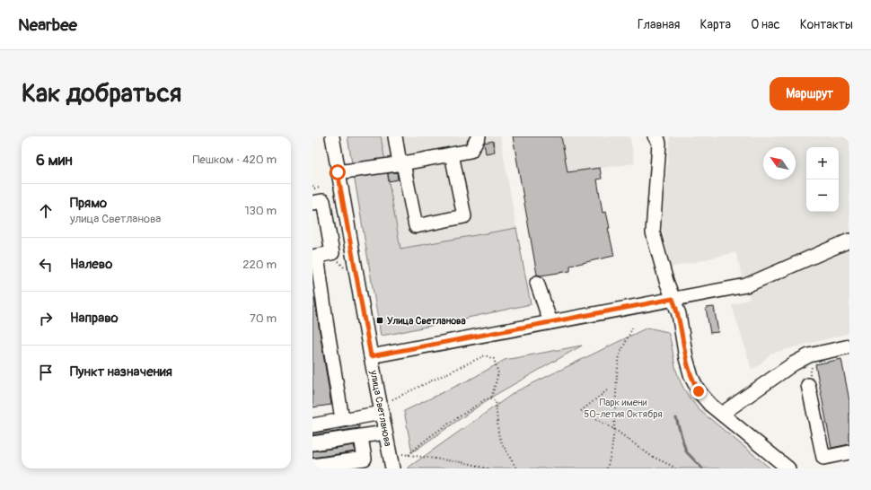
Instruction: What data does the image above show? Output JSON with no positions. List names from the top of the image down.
{
  "streets": {
    "street": ["улица Светланова"]
  },
  "parks": ["Парк имени 50-летия Октября"],
  "places": {
    "transit": ["Улица Светланова"]
  },
  "north": "top left",
  "page": {
    "header": "Nearbee",
    "nav": [
      "Главная",
      "Карта",
      "О нас",
      "Контакты"
    ],
    "buttons": "Маршрут",
    "title": "Как добраться",
    "heading": ["6 мин", "Пешком · 420 m"],
    "map_buttons": ["+", "−"],
    "list": [
      ["Прямо", "улица Светланова", "130 m"],
      ["Налево", "220 m"],
      ["Направо", "70 m"],
      "Пункт назначения"
    ]
  }
}
